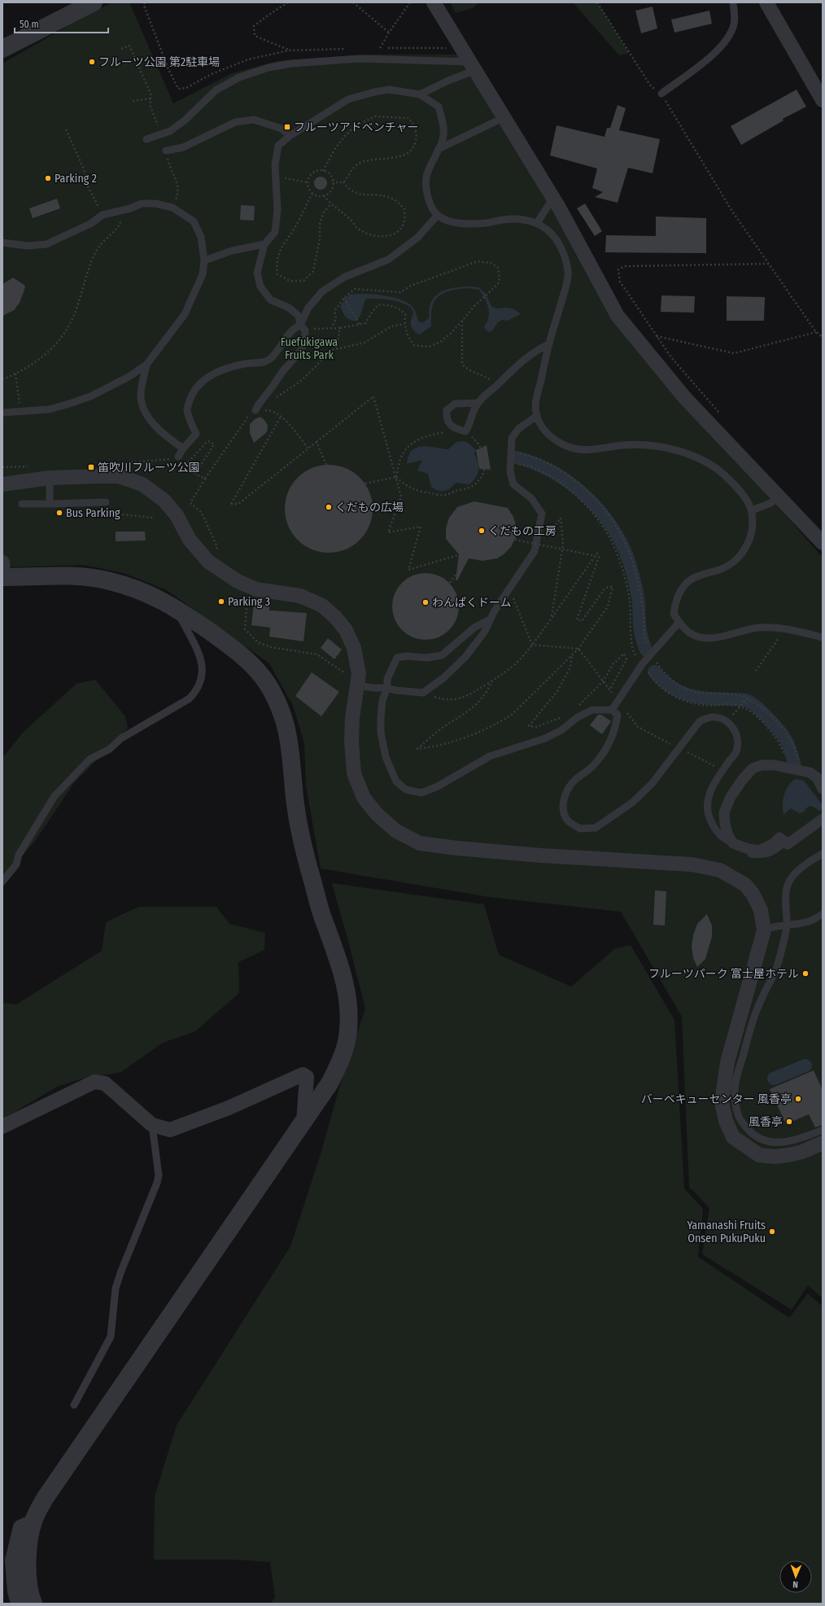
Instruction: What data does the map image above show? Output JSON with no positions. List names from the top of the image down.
{
  "parks": ["Fuefukigawa Fruits Park"],
  "places": {
    "other": [
      "フルーツ公園 第2駐車場",
      "Parking 2",
      "くだもの広場",
      "Bus Parking",
      "くだもの工房",
      "Parking 3",
      "わんぱくドーム",
      "フルーツパーク 富士屋ホテル",
      "バーベキューセンター 風香亭",
      "風香亭",
      "Yamanashi Fruits Onsen PukuPuku"
    ],
    "transit": ["フルーツアドベンチャー", "笛吹川フルーツ公園"]
  },
  "scale_bar": "50 m",
  "north": "bottom"
}
